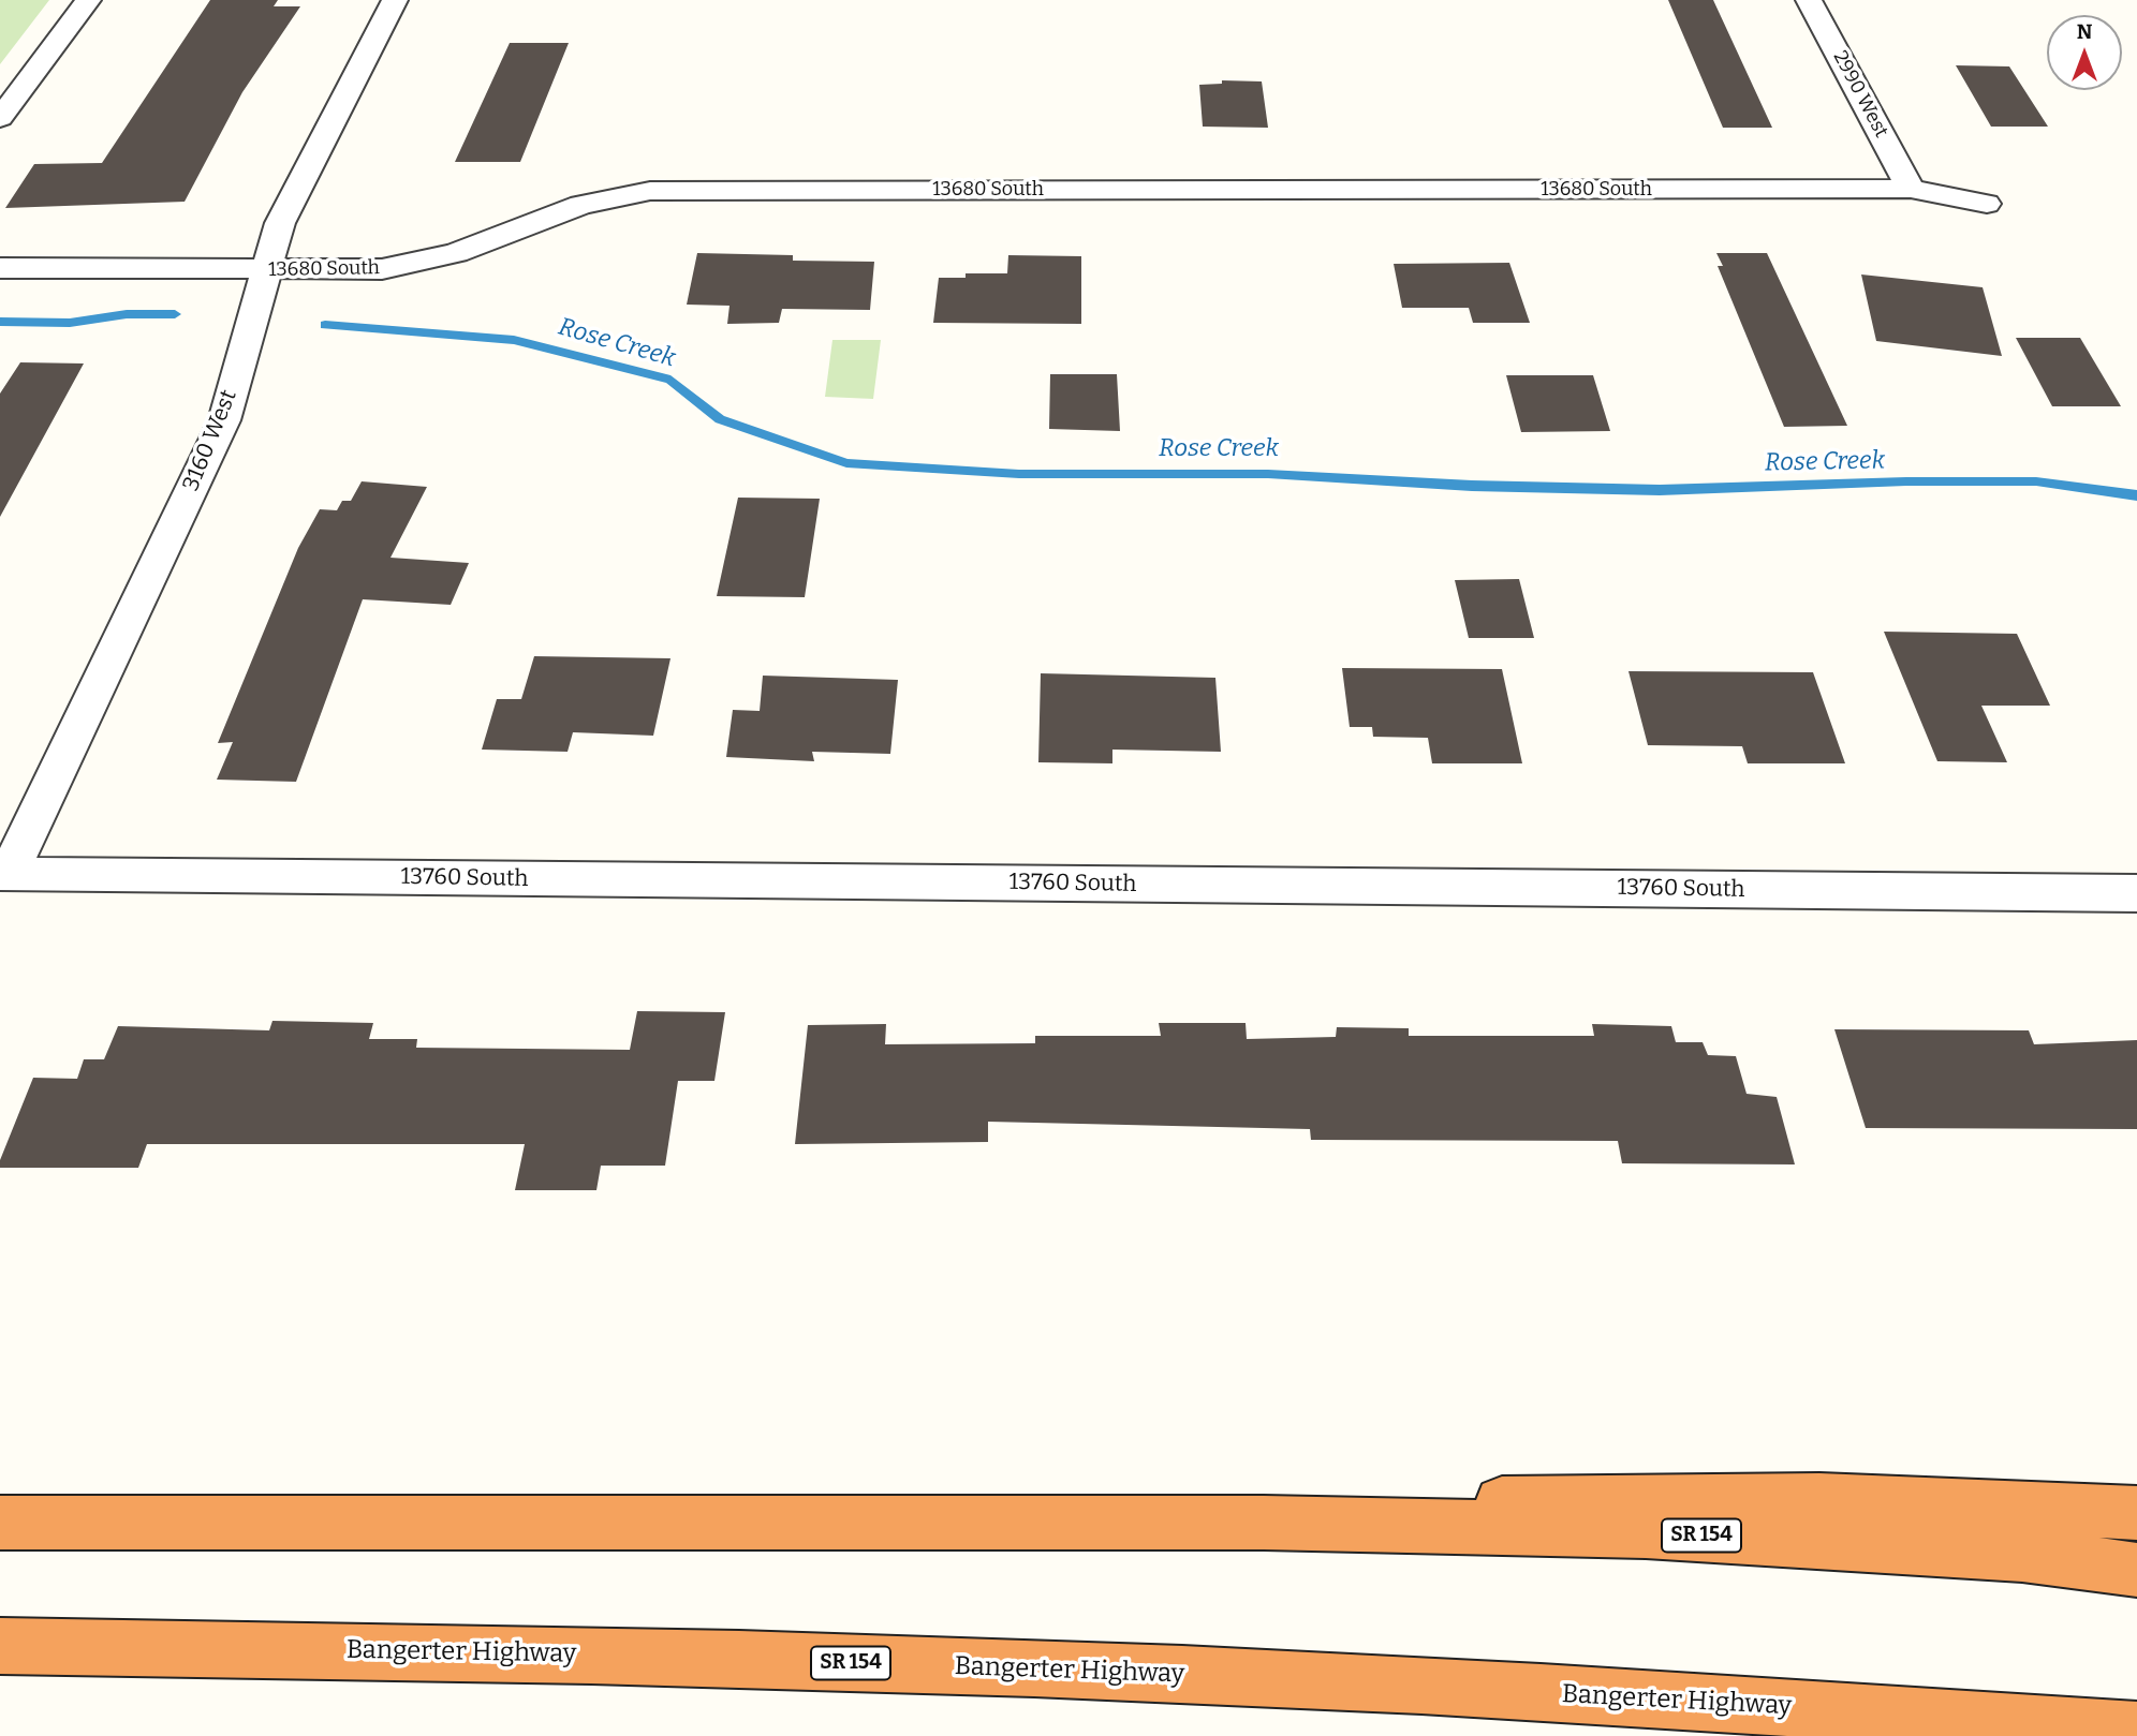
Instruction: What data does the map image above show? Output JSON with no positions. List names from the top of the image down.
{
  "streets": {
    "highway": ["SR 154", "Bangerter Highway"],
    "street": [
      "2990 West",
      "13680 South",
      "3160 West",
      "13760 South"
    ]
  },
  "crossings": [
    ["2990 West", "13680 South"],
    ["13680 South", "3160 West"],
    ["3160 West", "13760 South"]
  ],
  "water": ["Rose Creek"],
  "north": "top"
}
